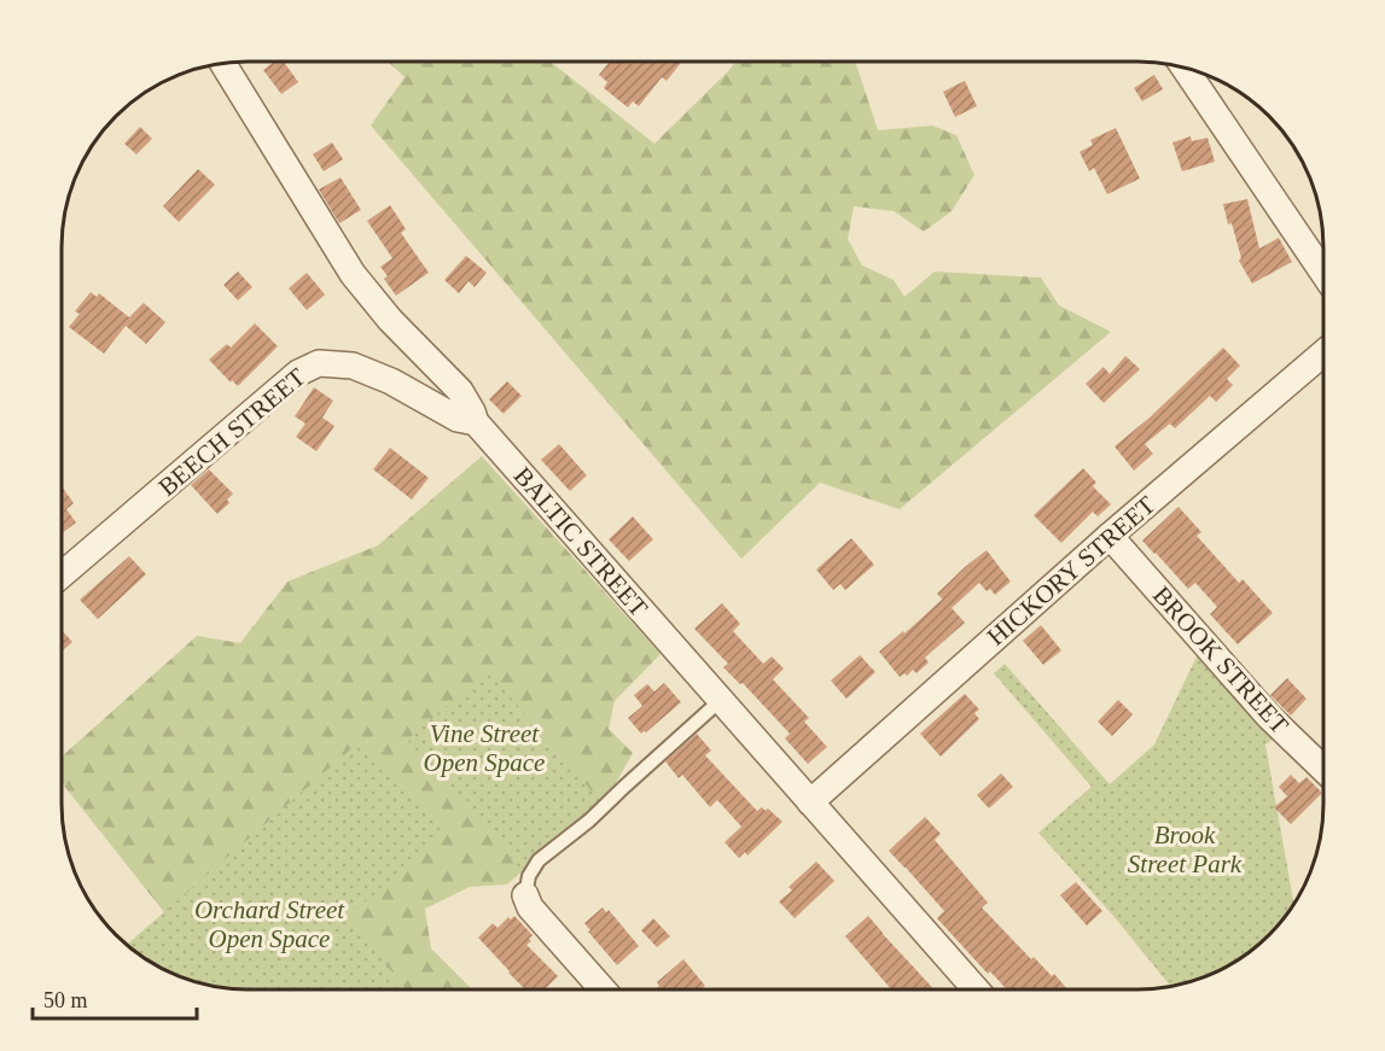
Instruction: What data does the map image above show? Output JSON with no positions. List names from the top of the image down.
{
  "streets": {
    "street": [
      "BEECH STREET",
      "BALTIC STREET",
      "HICKORY STREET",
      "BROOK STREET"
    ]
  },
  "crossings": [
    ["BEECH STREET", "BALTIC STREET"],
    ["BALTIC STREET", "HICKORY STREET"],
    ["HICKORY STREET", "BROOK STREET"]
  ],
  "parks": ["Vine Street Open Space", "Brook Street Park", "Orchard Street Open Space"],
  "scale_bar": "50 m"
}
